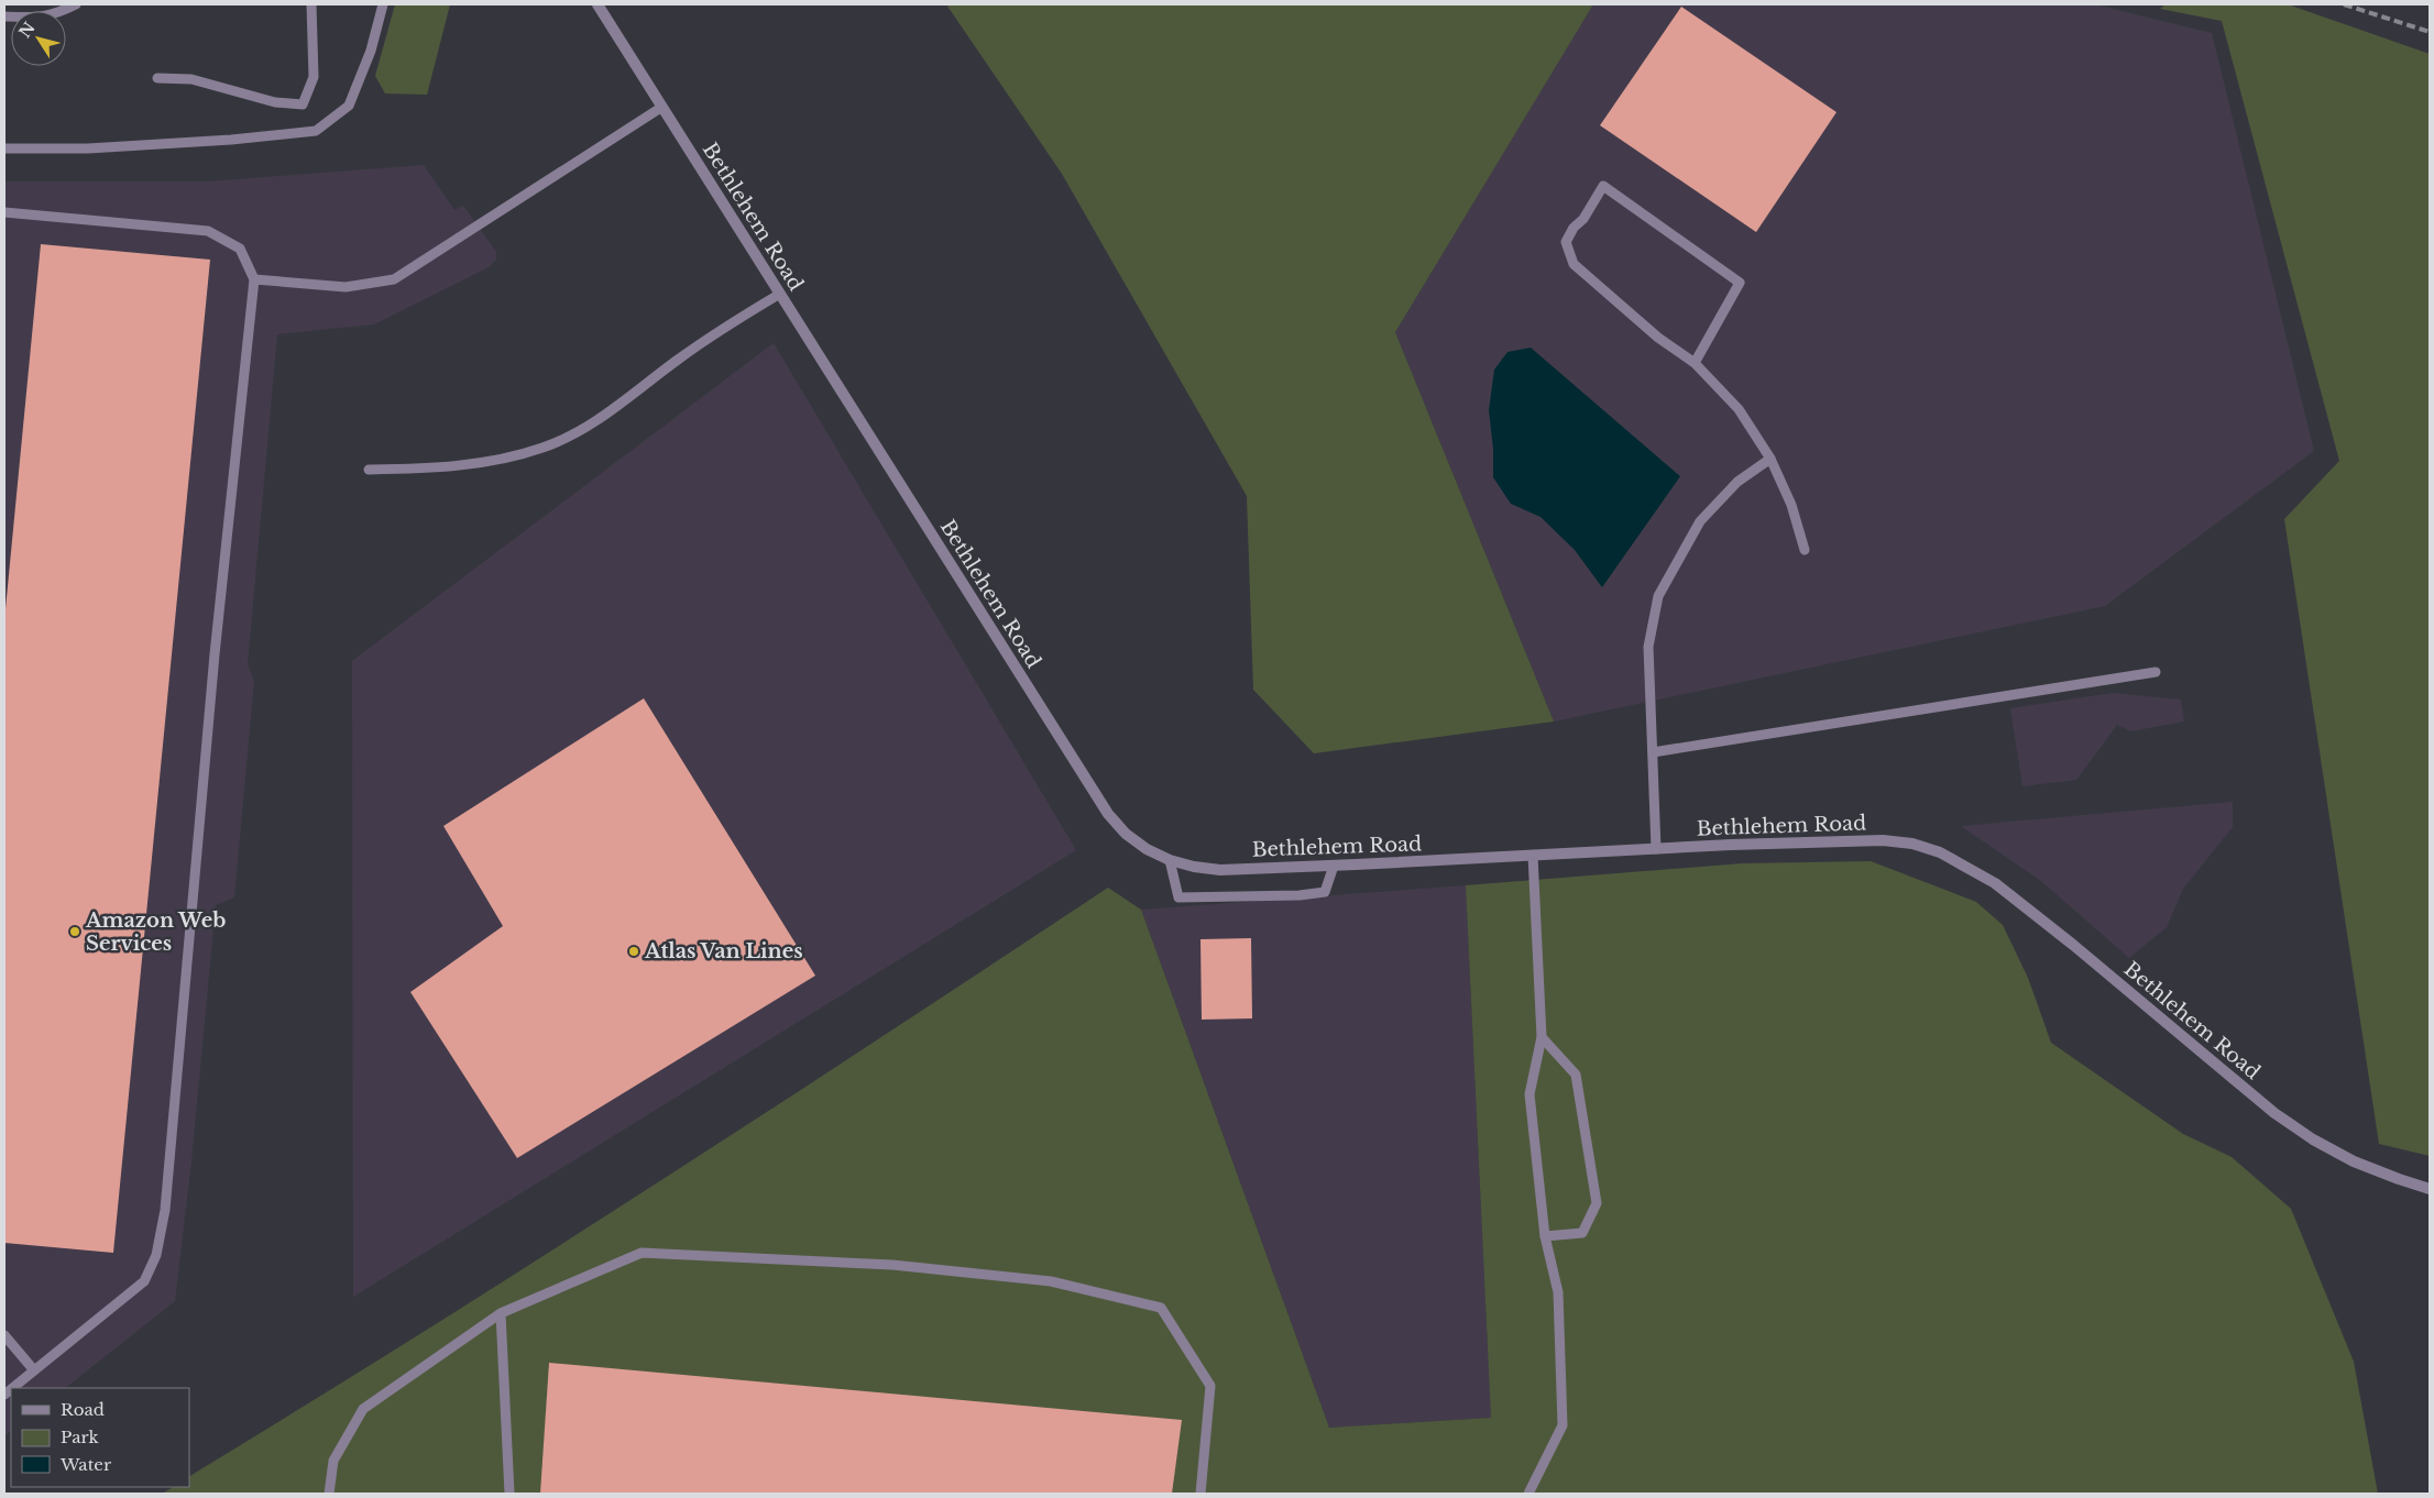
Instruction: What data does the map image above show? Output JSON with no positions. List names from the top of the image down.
{
  "streets": {
    "street": ["Bethlehem Road"]
  },
  "places": ["Amazon Web Services", "Atlas Van Lines"],
  "legend": ["Road", "Park", "Water"],
  "north": "top left"
}
